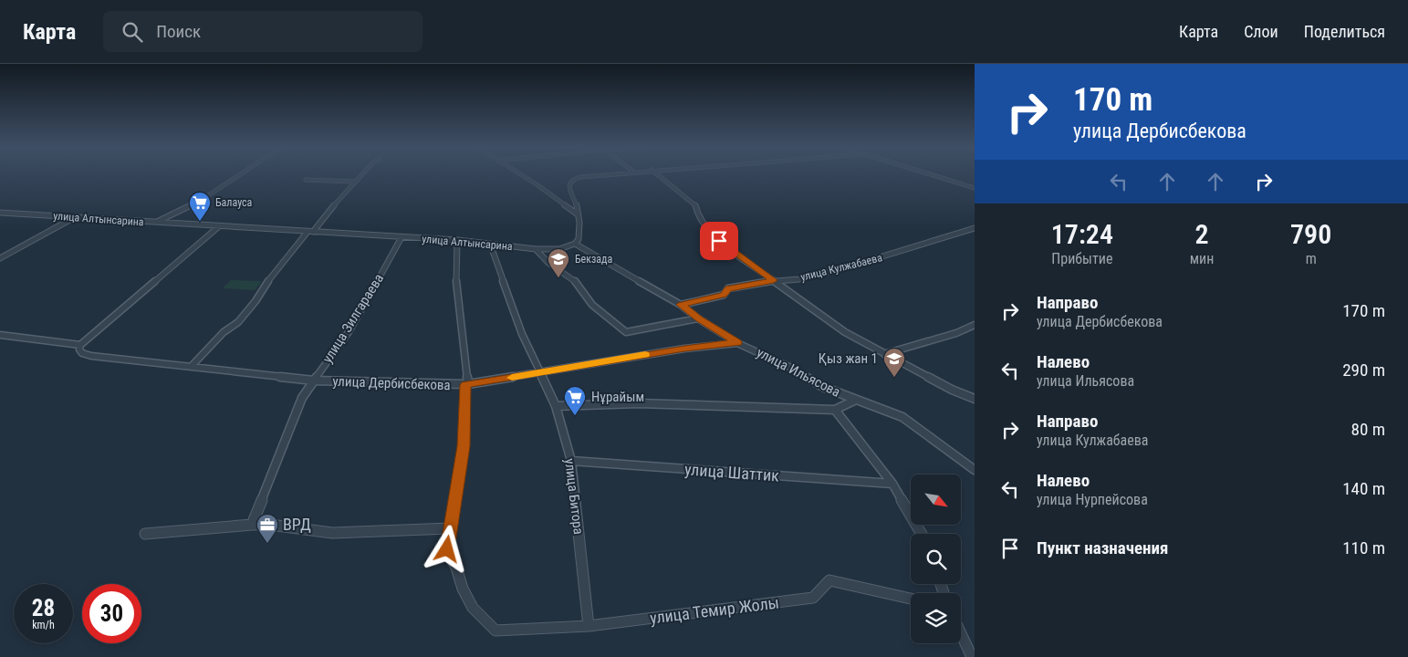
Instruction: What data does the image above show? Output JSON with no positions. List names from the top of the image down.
{
  "streets": {
    "street": [
      "улица Алтынсарина",
      "улица Кулжабаева",
      "улица Зилгараева",
      "улица Ильясова",
      "улица Дербисбекова",
      "улица Шаттик",
      "улица Битора",
      "улица Темир Жолы"
    ]
  },
  "crossings": [
    ["улица Алтынсарина", "улица Зилгараева"],
    ["улица Алтынсарина", "улица Ильясова"],
    ["улица Алтынсарина", "улица Битора"],
    ["улица Кулжабаева", "улица Ильясова"],
    ["улица Зилгараева", "улица Дербисбекова"],
    ["улица Ильясова", "улица Дербисбекова"],
    ["улица Дербисбекова", "улица Битора"],
    ["улица Шаттик", "улица Битора"],
    ["улица Битора", "улица Темир Жолы"]
  ],
  "places": {
    "supermarket": ["Балауса", "Нұрайым"],
    "school or university": ["Бекзада", "Қыз жан 1"],
    "office": ["ВРД"]
  },
  "north": "bottom right",
  "page": {
    "header": "Карта",
    "search": "Поиск",
    "nav": ["Карта", "Слои", "Поделиться"],
    "turn": ["170 m", "улица Дербисбекова"],
    "eta": [
      "17:24",
      "Прибытие",
      "2",
      "мин",
      "790",
      "m"
    ],
    "list": [
      {
        "name": "Направо",
        "note": "улица Дербисбекова",
        "value": "170 m"
      },
      {
        "name": "Налево",
        "note": "улица Ильясова",
        "value": "290 m"
      },
      {
        "name": "Направо",
        "note": "улица Кулжабаева",
        "value": "80 m"
      },
      {
        "name": "Налево",
        "note": "улица Нурпейсова",
        "value": "140 m"
      },
      {
        "name": "Пункт назначения",
        "value": "110 m"
      }
    ],
    "speed": "28 km/h",
    "limit": "30"
  }
}
